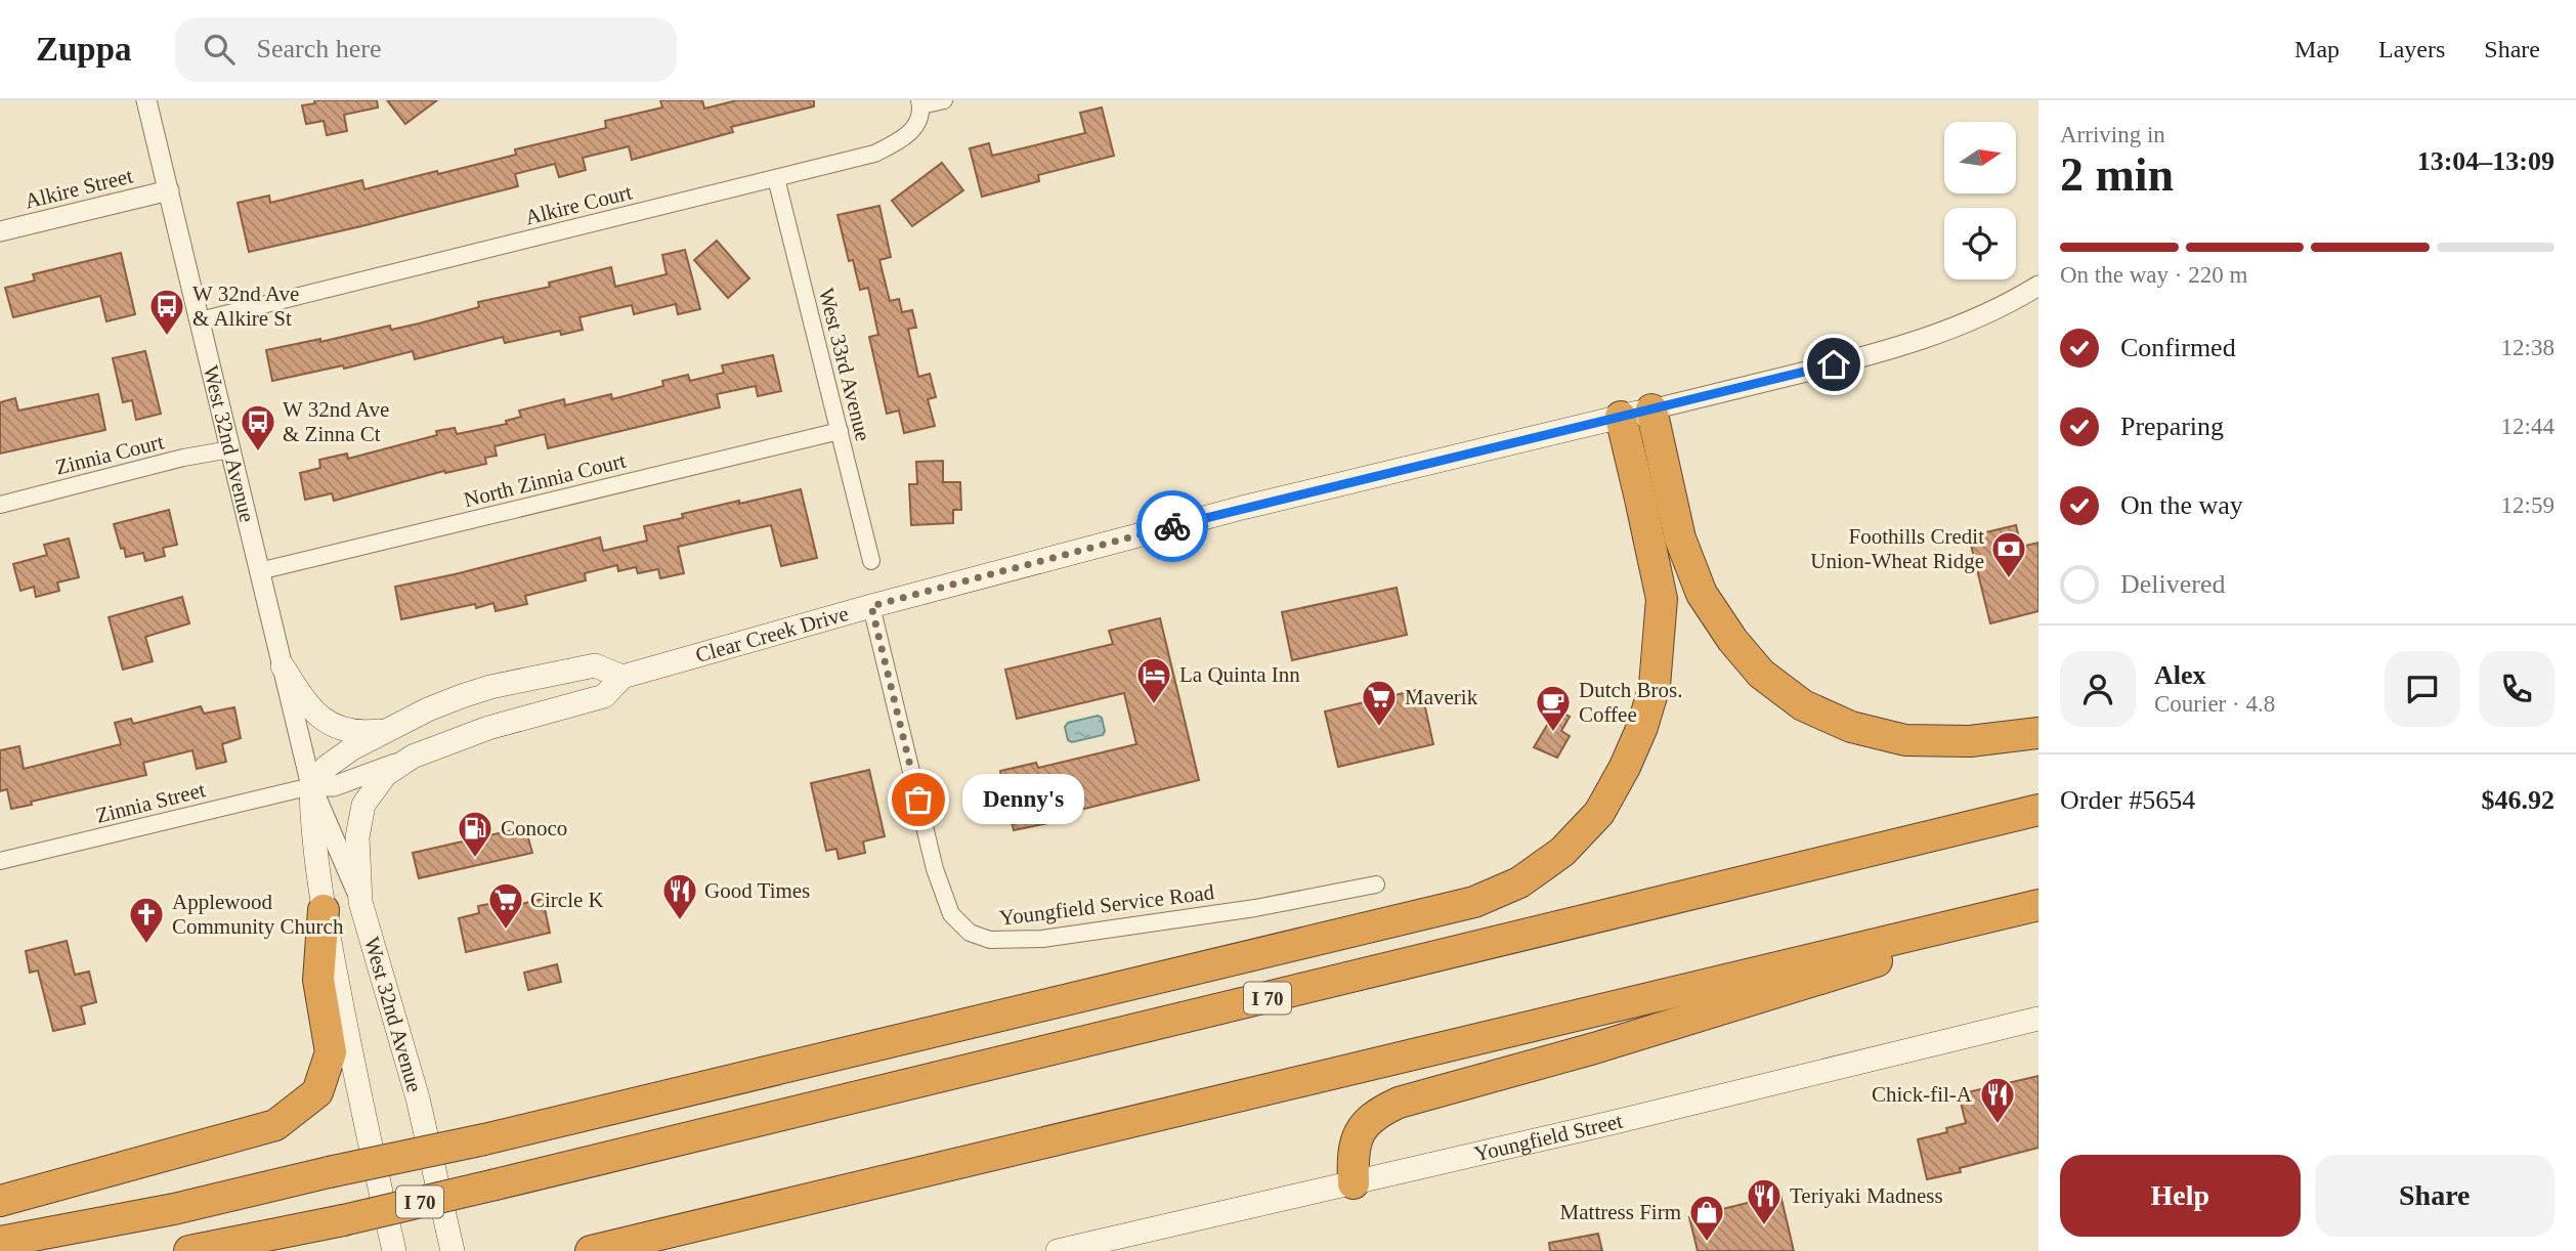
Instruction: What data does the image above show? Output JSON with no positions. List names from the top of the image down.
{
  "streets": {
    "highway": ["I 70"],
    "main road": ["West 32nd Avenue", "Clear Creek Drive", "Youngfield Street"],
    "street": [
      "Alkire Street",
      "Alkire Court",
      "West 33rd Avenue",
      "Zinnia Court",
      "North Zinnia Court",
      "Zinnia Street",
      "Youngfield Service Road"
    ]
  },
  "crossings": [
    ["Alkire Street", "West 32nd Avenue"],
    ["Alkire Court", "West 33rd Avenue"],
    ["Alkire Court", "West 32nd Avenue"],
    ["West 33rd Avenue", "North Zinnia Court"],
    ["West 32nd Avenue", "Zinnia Court"],
    ["West 32nd Avenue", "North Zinnia Court"],
    ["West 32nd Avenue", "Clear Creek Drive"],
    ["West 32nd Avenue", "Zinnia Street"],
    ["Clear Creek Drive", "Zinnia Street"],
    ["Clear Creek Drive", "Youngfield Service Road"]
  ],
  "places": {
    "bus stop": ["W 32nd Ave & Alkire St", "W 32nd Ave & Zinna Ct"],
    "bank": ["Foothills Credit Union-Wheat Ridge"],
    "hotel": ["La Quinta Inn"],
    "supermarket": ["Maverik", "Circle K"],
    "cafe": ["Dutch Bros. Coffee"],
    "other": ["Denny's"],
    "fuel station": ["Conoco"],
    "restaurant": ["Good Times", "Chick-fil-A", "Teriyaki Madness"],
    "church": ["Applewood Community Church"],
    "shop": ["Mattress Firm"]
  },
  "north": "right",
  "page": {
    "header": "Zuppa",
    "search": "Search here",
    "nav": ["Map", "Layers", "Share"],
    "heading": ["2 min", "Arriving in", "13:04–13:09"],
    "panel": [
      "Alex",
      "Courier · 4.8",
      "Order #5654",
      "$46.92"
    ],
    "bar": "On the way · 220 m",
    "list": [
      ["Confirmed", "12:38"],
      ["Preparing", "12:44"],
      ["On the way", "12:59"],
      "Delivered"
    ],
    "bubble": "Denny's",
    "buttons": ["Help", "Share"]
  }
}
